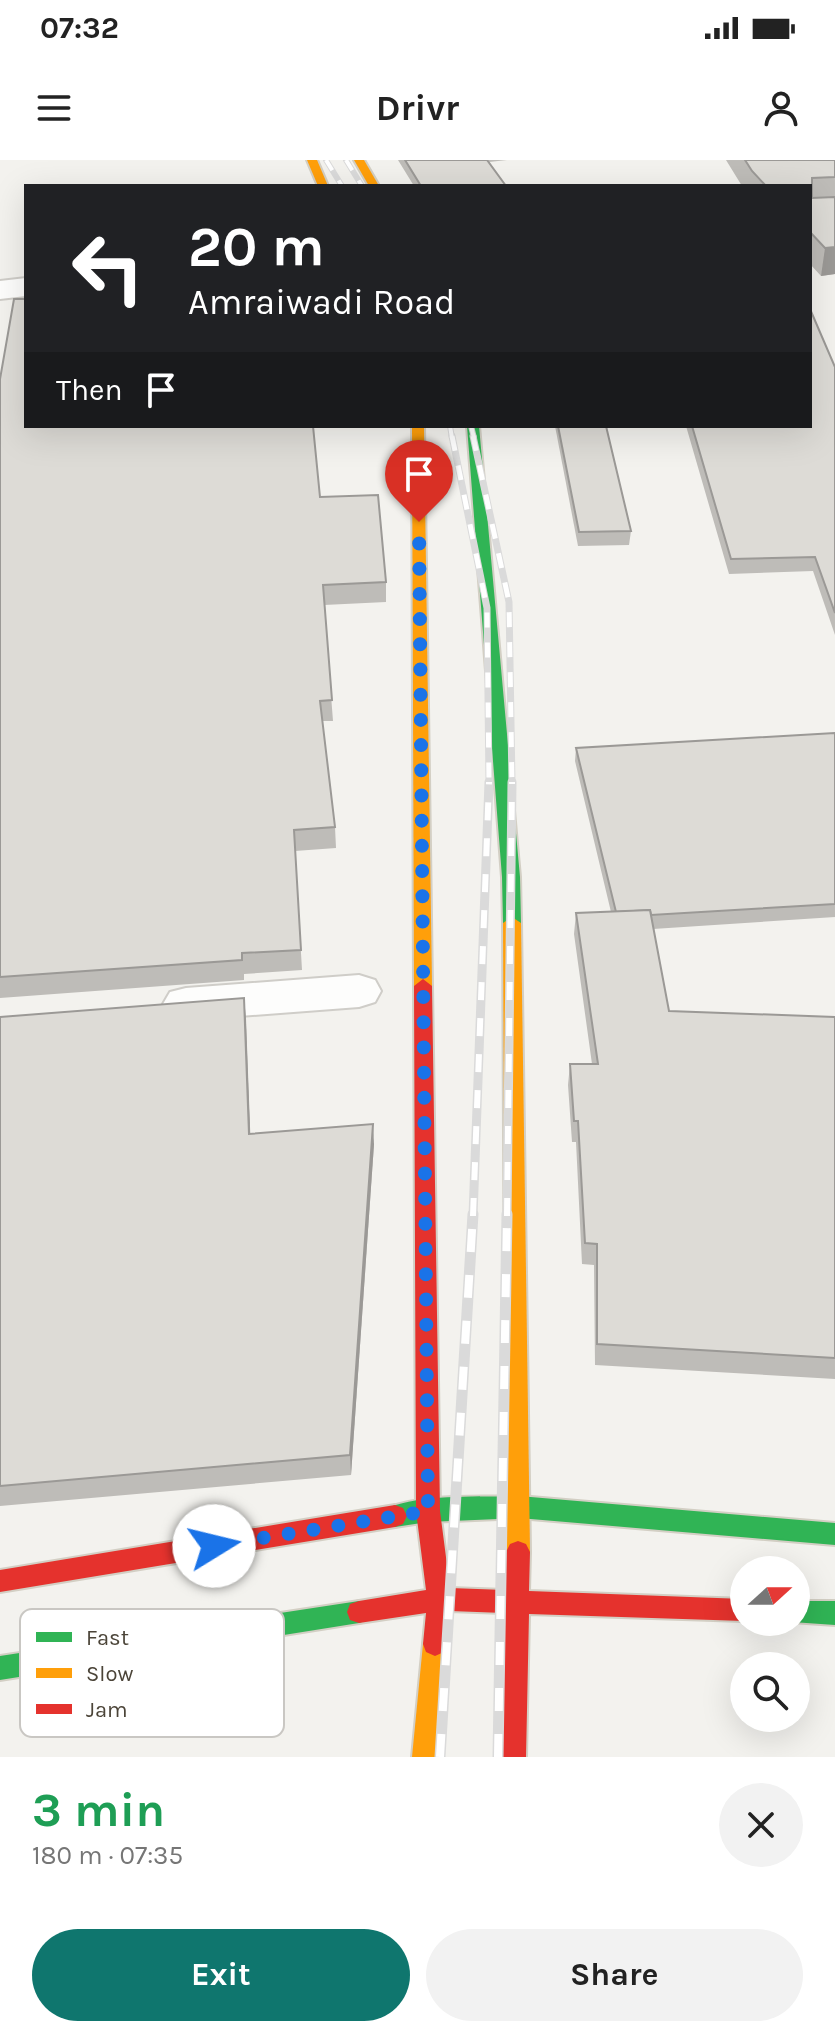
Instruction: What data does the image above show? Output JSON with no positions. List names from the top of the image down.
{
  "legend": ["Fast", "Slow", "Jam"],
  "north": "right",
  "page": {
    "status": "07:32",
    "header": "Drivr",
    "turn": ["20 m", "Amraiwadi Road"],
    "then": "Then",
    "heading": ["3 min", "180 m · 07:35"],
    "buttons": ["Exit", "Share"]
  }
}
